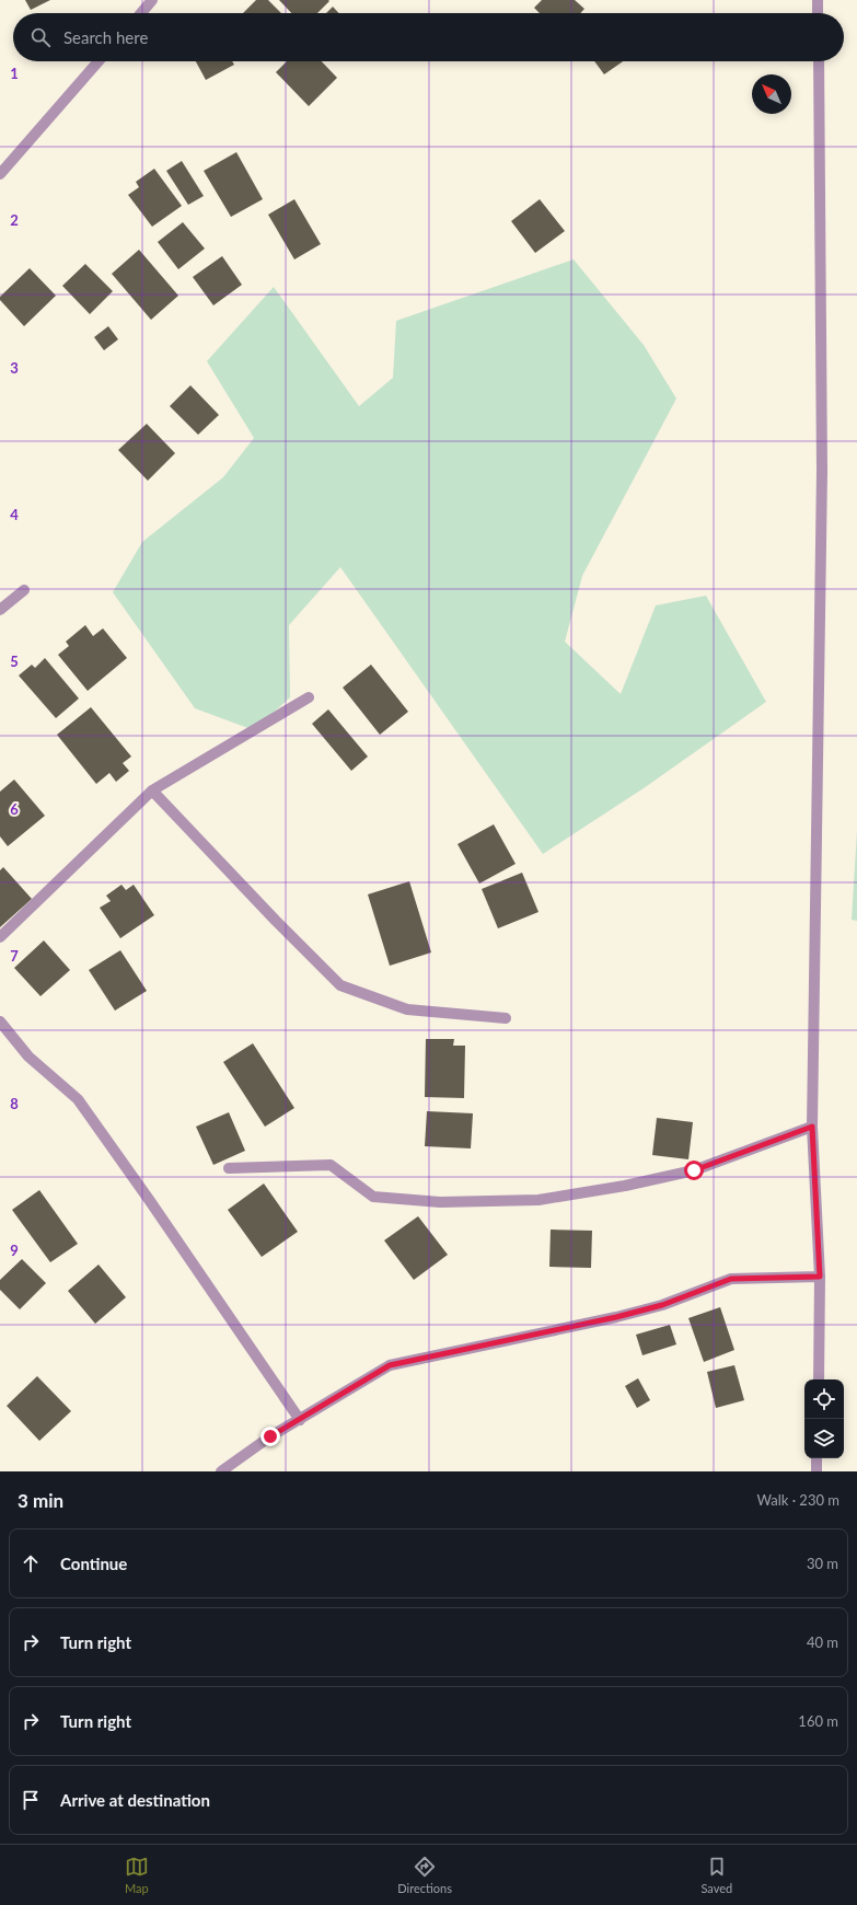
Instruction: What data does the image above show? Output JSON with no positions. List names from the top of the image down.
{
  "north": "top left",
  "page": {
    "search": "Search here",
    "heading": ["3 min", "Walk · 230 m"],
    "list": [
      ["Continue", "30 m"],
      ["Turn right", "40 m"],
      ["Turn right", "160 m"],
      "Arrive at destination"
    ],
    "nav": ["Map", "Directions", "Saved"]
  },
  "grid": {
    "rows": [
      "1",
      "2",
      "3",
      "4",
      "5",
      "6",
      "7",
      "8",
      "9"
    ]
  }
}
